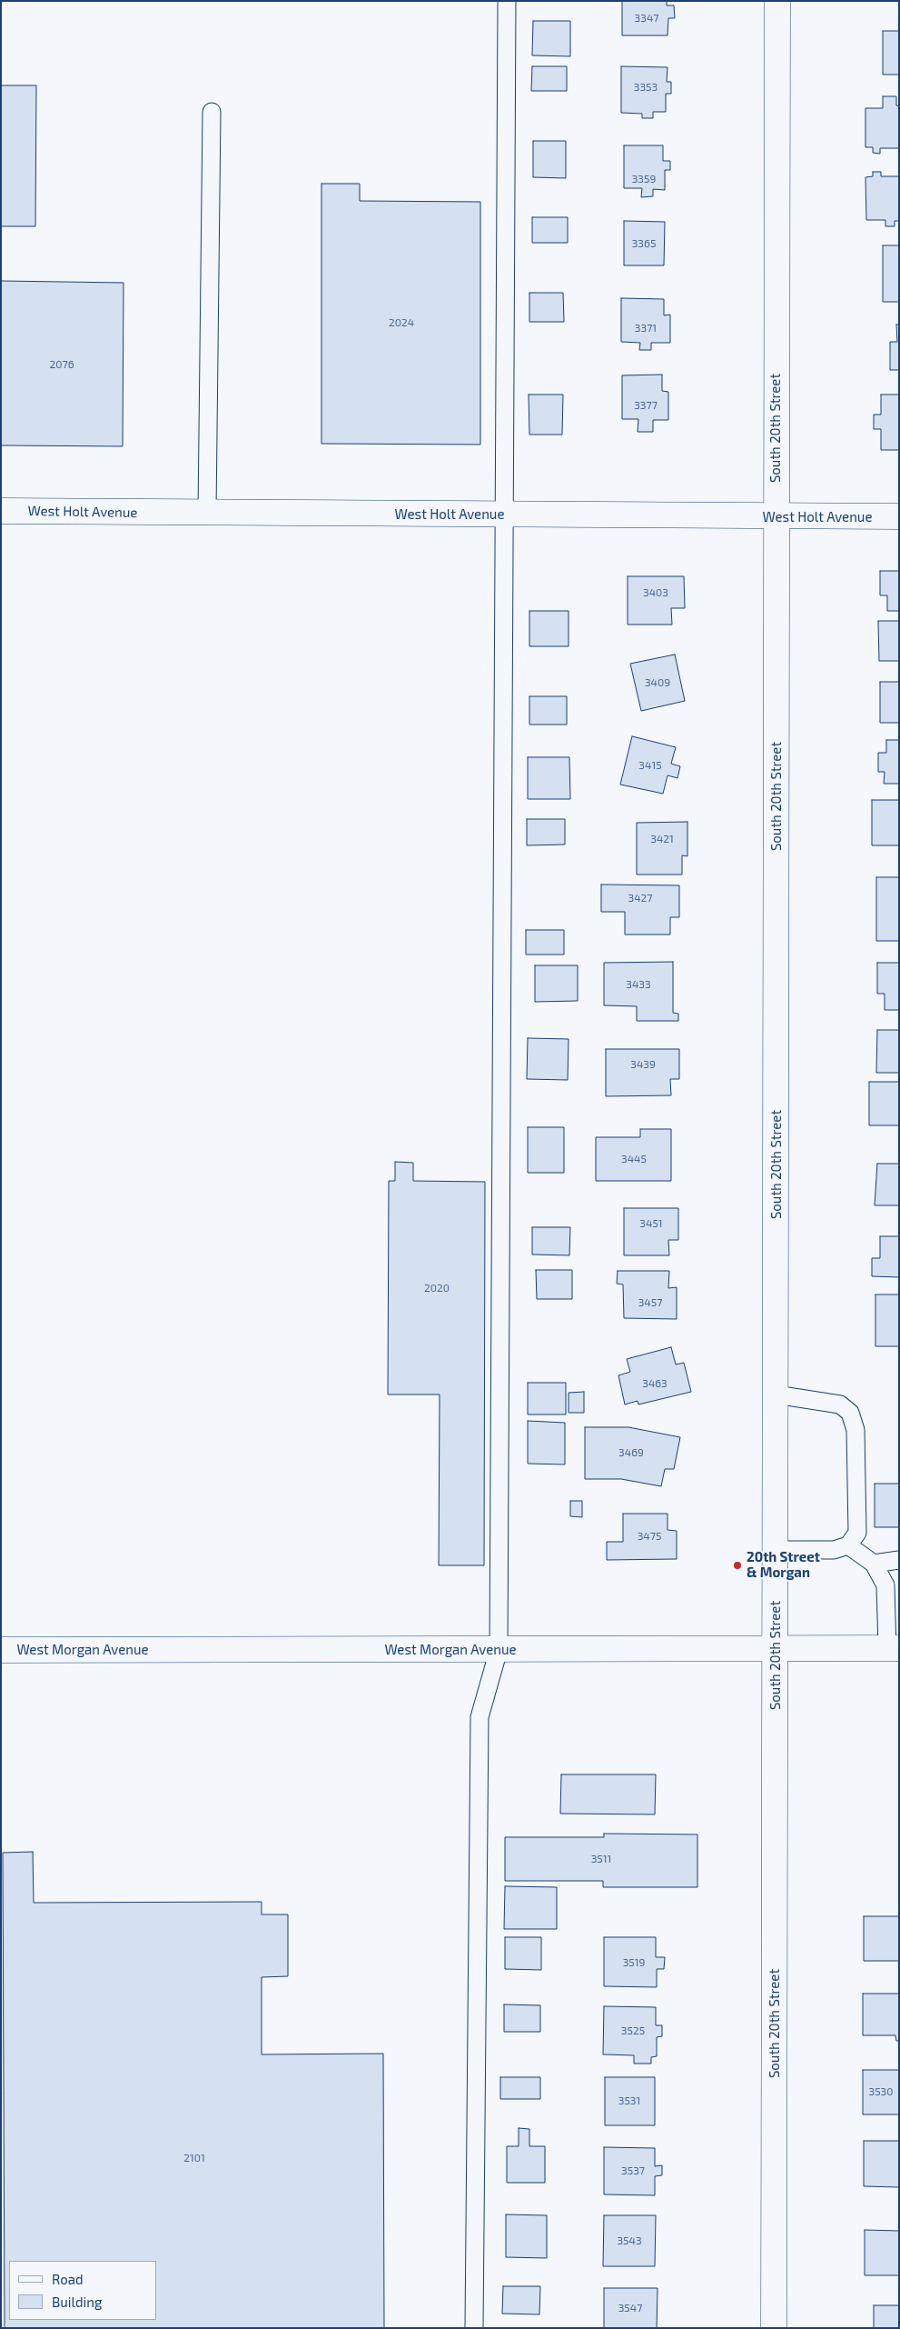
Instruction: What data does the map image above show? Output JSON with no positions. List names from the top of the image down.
{
  "streets": {
    "street": ["South 20th Street", "West Holt Avenue", "West Morgan Avenue"]
  },
  "crossings": [
    ["South 20th Street", "West Holt Avenue"],
    ["South 20th Street", "West Morgan Avenue"]
  ],
  "places": ["20th Street & Morgan"],
  "house_numbers": [
    "3347",
    "3353",
    "3359",
    "3365",
    "2024",
    "3371",
    "2076",
    "3377",
    "3403",
    "3409",
    "3415",
    "3421",
    "3427",
    "3433",
    "3439",
    "3445",
    "3451",
    "2020",
    "3457",
    "3463",
    "3469",
    "3475",
    "3511",
    "3519",
    "3525",
    "3530",
    "3531",
    "2101",
    "3537",
    "3543",
    "3547"
  ],
  "legend": ["Road", "Building"]
}
